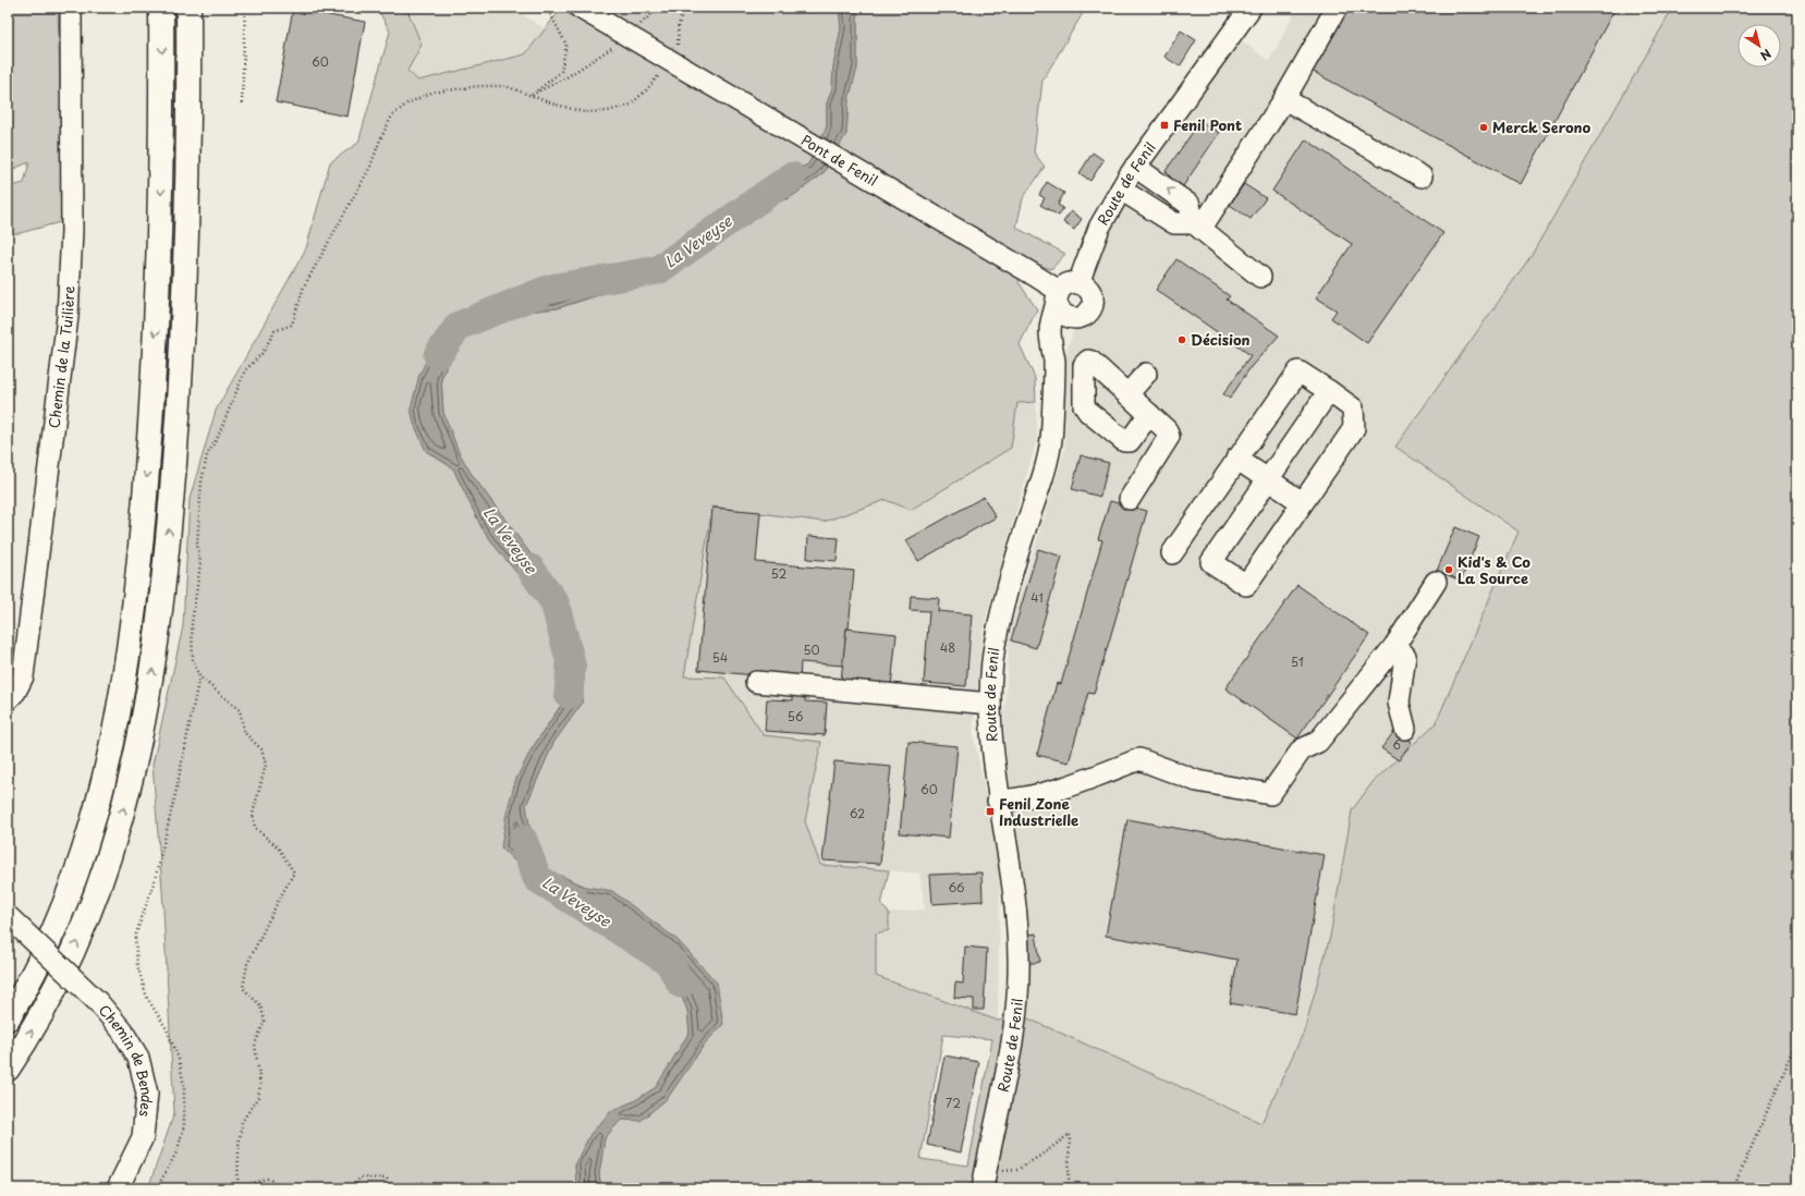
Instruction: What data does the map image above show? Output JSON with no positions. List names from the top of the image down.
{
  "streets": {
    "street": [
      "Pont de Fenil",
      "Route de Fenil",
      "Chemin de la Tuilière",
      "Chemin de Bendes"
    ]
  },
  "crossings": [
    ["Pont de Fenil", "Route de Fenil"]
  ],
  "water": ["La Veveyse"],
  "places": {
    "transit": ["Fenil Pont", "Fenil Zone Industrielle"],
    "other": ["Merck Serono", "Décision", "Kid's & Co La Source"]
  },
  "house_numbers": [
    "60",
    "52",
    "41",
    "48",
    "50",
    "54",
    "51",
    "56",
    "6",
    "60",
    "62",
    "66",
    "72"
  ],
  "north": "bottom right"
}
